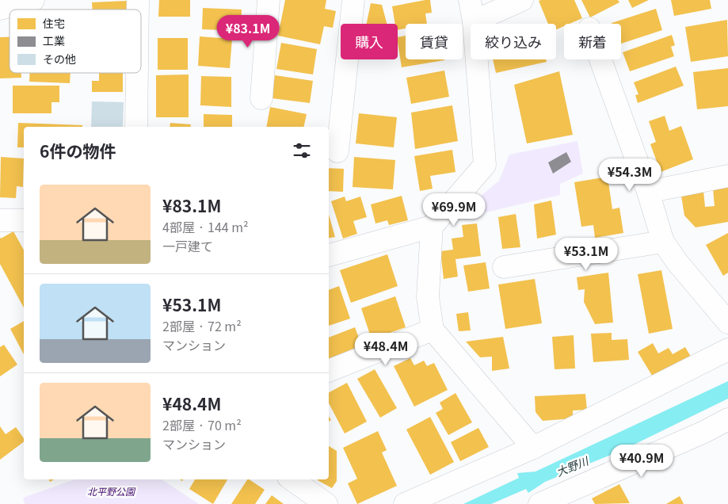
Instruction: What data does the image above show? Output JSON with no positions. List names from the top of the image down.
{
  "water": ["大野川"],
  "parks": ["北平野公園"],
  "legend": ["住宅", "工業", "その他"],
  "page": {
    "price": [
      "¥83.1M",
      "¥54.3M",
      "¥69.9M",
      "¥53.1M",
      "¥48.4M",
      "¥40.9M"
    ],
    "chip": [
      "購入",
      "賃貸",
      "絞り込み",
      "新着"
    ],
    "heading": "6件の物件",
    "list": [
      {
        "name": "¥83.1M",
        "note": "4部屋 · 144 m² · 一戸建て"
      },
      {
        "name": "¥53.1M",
        "note": "2部屋 · 72 m² · マンション"
      },
      {
        "name": "¥48.4M",
        "note": "2部屋 · 70 m² · マンション"
      }
    ]
  }
}
